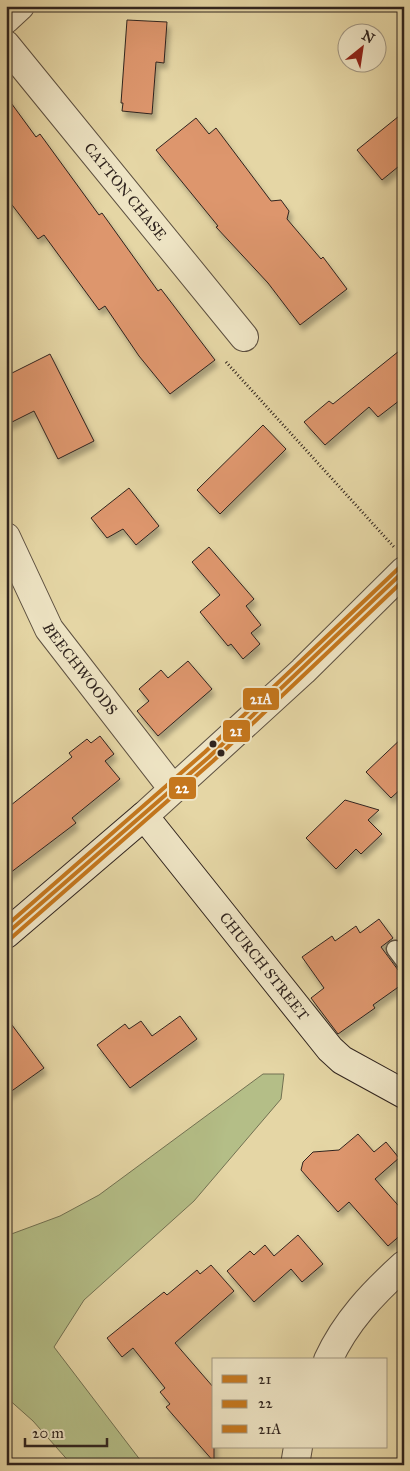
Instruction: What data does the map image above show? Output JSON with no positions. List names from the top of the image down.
{
  "streets": {
    "street": ["CATTON CHASE", "BEECHWOODS", "CHURCH STREET"]
  },
  "lines": ["transit line 21A", "transit line 21", "transit line 22"],
  "legend": ["21", "22", "21A"],
  "scale_bar": "20 m",
  "north": "top right"
}
